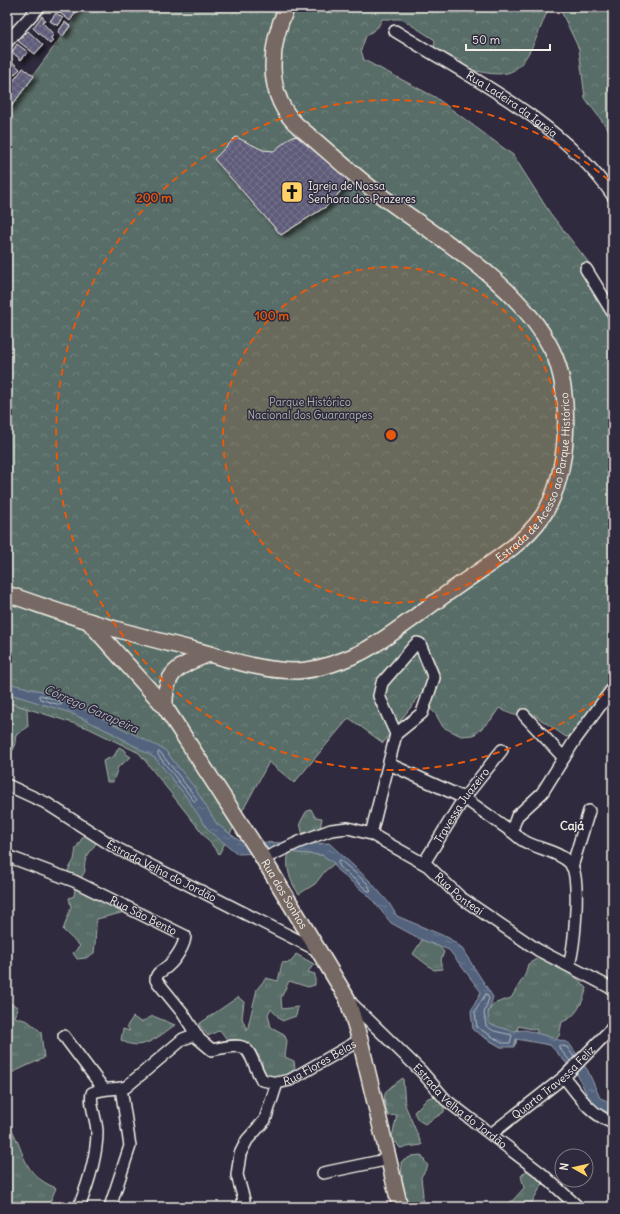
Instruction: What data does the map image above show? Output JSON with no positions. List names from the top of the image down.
{
  "streets": {
    "main road": ["Estrada de Acesso ao Parque Histórico", "Rua dos Sonhos"],
    "street": [
      "Rua Ladeira da Igreja",
      "Travessa Juazeiro",
      "Estrada Velha do Jordão",
      "Rua Pontegi",
      "Rua São Bento",
      "Rua Flores Belas",
      "Quarta Travessa Feliz"
    ]
  },
  "crossings": [
    ["Estrada de Acesso ao Parque Histórico", "Rua dos Sonhos"],
    ["Travessa Juazeiro", "Rua Pontegi"],
    ["Estrada Velha do Jordão", "Rua dos Sonhos"],
    ["Estrada Velha do Jordão", "Quarta Travessa Feliz"],
    ["Rua Pontegi", "Rua dos Sonhos"],
    ["Rua dos Sonhos", "Rua Flores Belas"],
    ["Rua São Bento", "Rua Flores Belas"]
  ],
  "districts": ["Cajá"],
  "water": ["Córrego Garapeira"],
  "parks": ["Parque Histórico Nacional dos Guararapes"],
  "places": {
    "church": ["Igreja de Nossa Senhora dos Prazeres"]
  },
  "scale_bar": "50 m",
  "north": "left",
  "rings": ["200 m", "100 m"]
}
